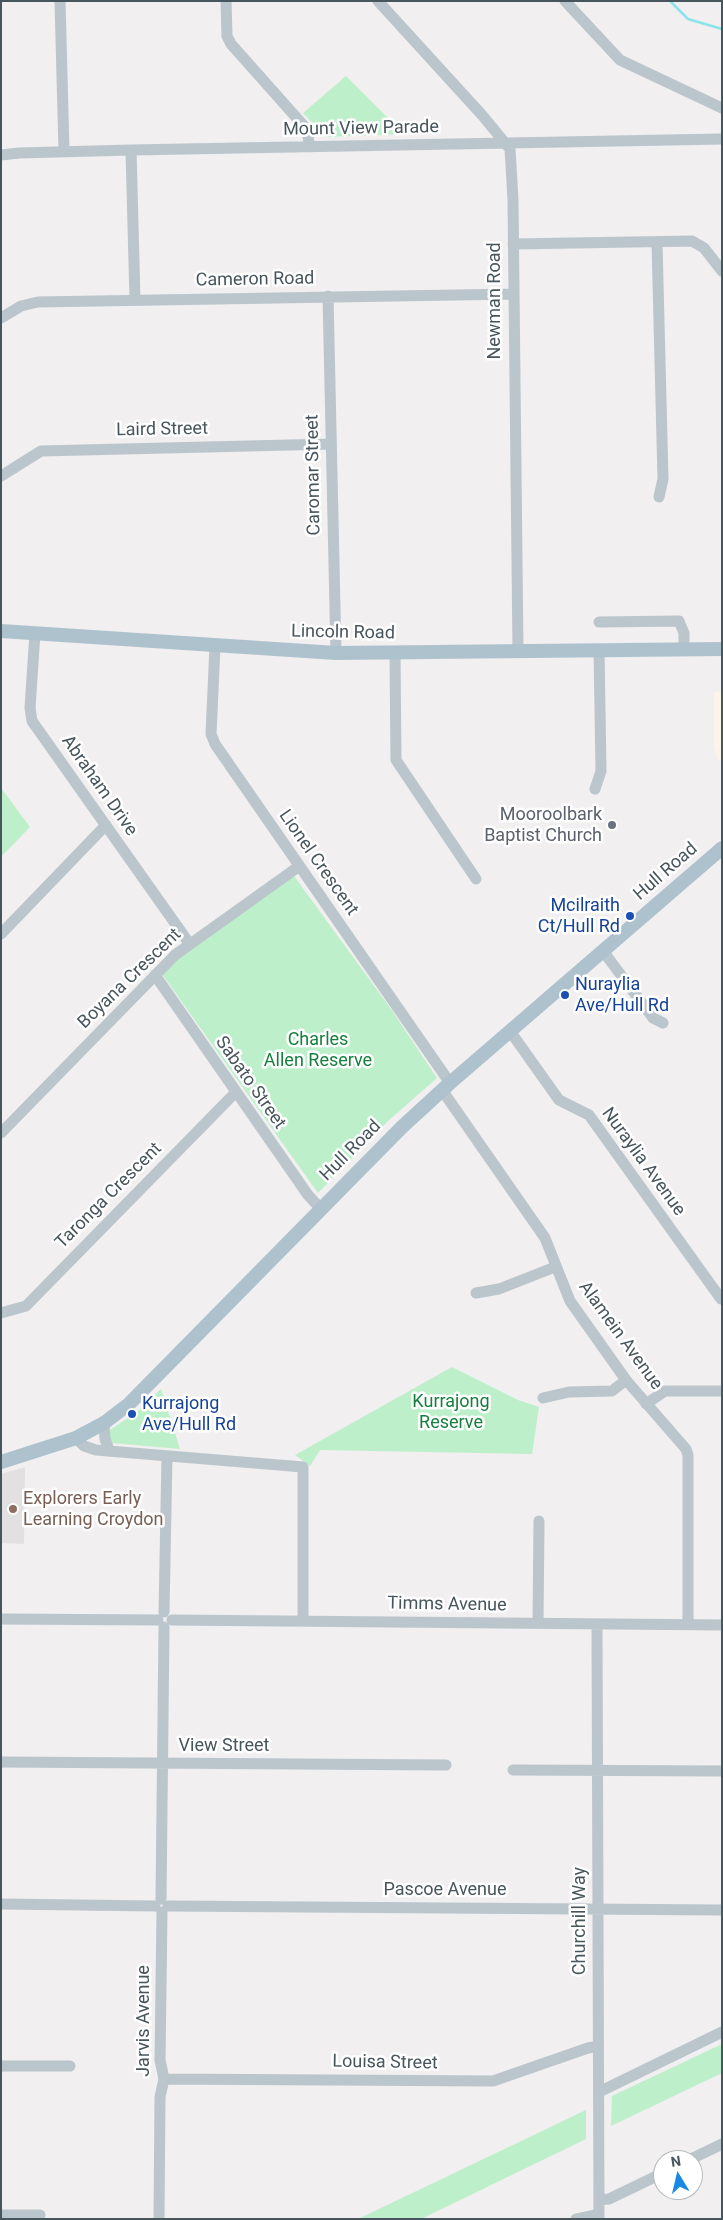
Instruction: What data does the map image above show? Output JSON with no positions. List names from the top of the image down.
{
  "streets": {
    "main road": ["Lincoln Road", "Hull Road"],
    "street": [
      "Mount View Parade",
      "Cameron Road",
      "Newman Road",
      "Laird Street",
      "Caromar Street",
      "Abraham Drive",
      "Lionel Crescent",
      "Boyana Crescent",
      "Sabato Street",
      "Nuraylia Avenue",
      "Taronga Crescent",
      "Alamein Avenue",
      "Timms Avenue",
      "View Street",
      "Pascoe Avenue",
      "Churchill Way",
      "Jarvis Avenue",
      "Louisa Street"
    ]
  },
  "crossings": [
    ["Mount View Parade", "Newman Road"],
    ["Cameron Road", "Newman Road"],
    ["Cameron Road", "Caromar Street"],
    ["Newman Road", "Lincoln Road"],
    ["Laird Street", "Caromar Street"],
    ["Caromar Street", "Lincoln Road"],
    ["Lincoln Road", "Abraham Drive"],
    ["Lincoln Road", "Lionel Crescent"],
    ["Abraham Drive", "Boyana Crescent"],
    ["Lionel Crescent", "Hull Road"],
    ["Lionel Crescent", "Boyana Crescent"],
    ["Lionel Crescent", "Alamein Avenue"],
    ["Hull Road", "Sabato Street"],
    ["Hull Road", "Nuraylia Avenue"],
    ["Hull Road", "Alamein Avenue"],
    ["Boyana Crescent", "Sabato Street"],
    ["Sabato Street", "Taronga Crescent"],
    ["Alamein Avenue", "Timms Avenue"],
    ["Timms Avenue", "Churchill Way"],
    ["Timms Avenue", "Jarvis Avenue"],
    ["View Street", "Jarvis Avenue"],
    ["Pascoe Avenue", "Churchill Way"],
    ["Pascoe Avenue", "Jarvis Avenue"],
    ["Churchill Way", "Louisa Street"],
    ["Jarvis Avenue", "Louisa Street"]
  ],
  "parks": ["Charles Allen Reserve", "Kurrajong Reserve"],
  "places": [
    "Mooroolbark Baptist Church",
    "Mcilraith Ct/Hull Rd",
    "Nuraylia Ave/Hull Rd",
    "Kurrajong Ave/Hull Rd",
    "Explorers Early Learning Croydon"
  ],
  "north": "top"
}
